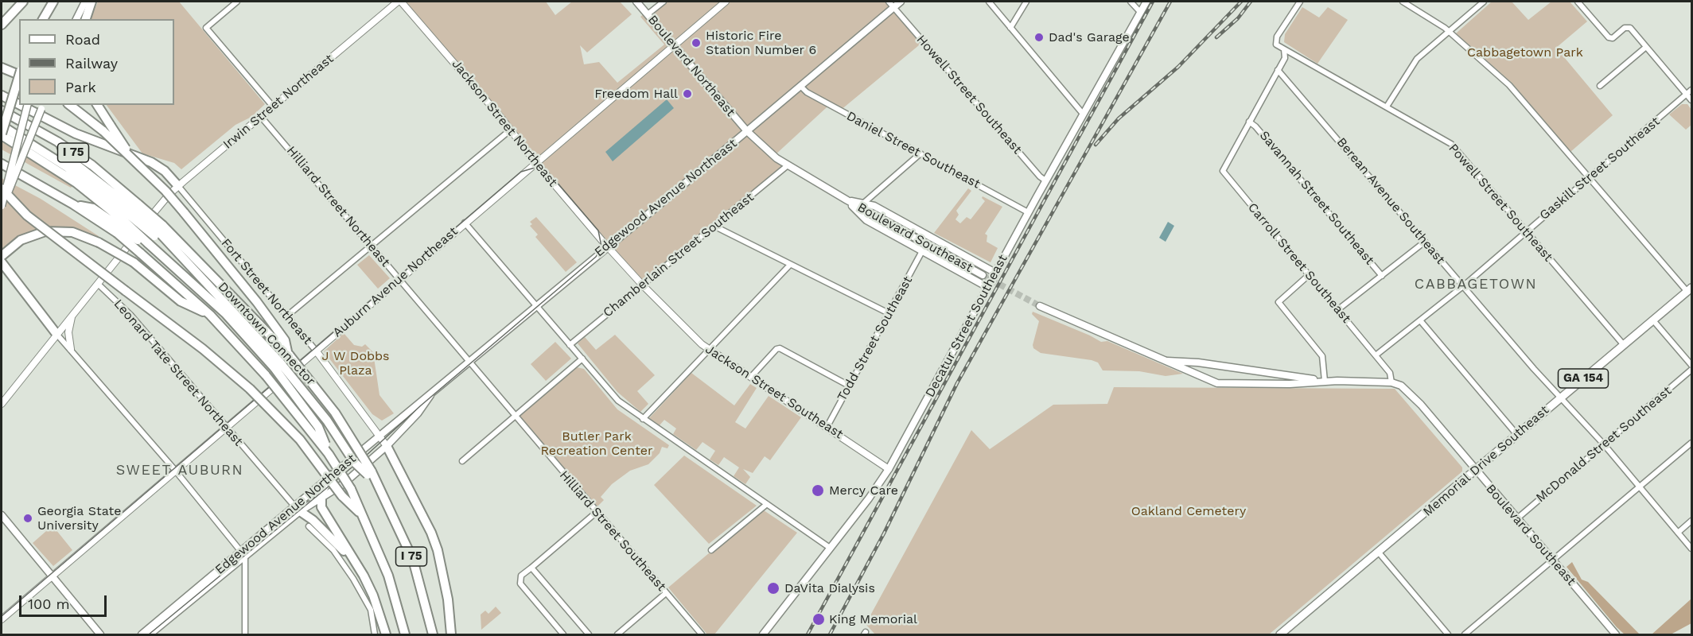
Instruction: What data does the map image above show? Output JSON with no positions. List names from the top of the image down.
{
  "streets": {
    "highway": ["I 75", "Downtown Connector"],
    "main road": [
      "Boulevard Northeast",
      "Edgewood Avenue Northeast",
      "Boulevard Southeast",
      "Decatur Street Southeast",
      "GA 154",
      "Memorial Drive Southeast"
    ],
    "street": [
      "Howell Street Southeast",
      "Irwin Street Northeast",
      "Jackson Street Northeast",
      "Daniel Street Southeast",
      "Gaskill Street Southeast",
      "Savannah Street Southeast",
      "Berean Avenue Southeast",
      "Powell Street Southeast",
      "Hilliard Street Northeast",
      "Chamberlain Street Southeast",
      "Carroll Street Southeast",
      "Auburn Avenue Northeast",
      "Fort Street Northeast",
      "Todd Street Southeast",
      "Leonard Tate Street Northeast",
      "Jackson Street Southeast",
      "McDonald Street Southeast",
      "Hilliard Street Southeast"
    ]
  },
  "crossings": [
    ["Boulevard Northeast", "Edgewood Avenue Northeast"],
    ["Boulevard Northeast", "Boulevard Southeast"],
    ["Boulevard Northeast", "Auburn Avenue Northeast"],
    ["Howell Street Southeast", "Edgewood Avenue Northeast"],
    ["Howell Street Southeast", "Decatur Street Southeast"],
    ["Irwin Street Northeast", "Jackson Street Northeast"],
    ["Irwin Street Northeast", "Hilliard Street Northeast"],
    ["Irwin Street Northeast", "Fort Street Northeast"],
    ["Irwin Street Northeast", "Leonard Tate Street Northeast"],
    ["Jackson Street Northeast", "Edgewood Avenue Northeast"],
    ["Jackson Street Northeast", "Auburn Avenue Northeast"],
    ["Jackson Street Northeast", "Jackson Street Southeast"],
    ["Daniel Street Southeast", "Edgewood Avenue Northeast"],
    ["Daniel Street Southeast", "Decatur Street Southeast"],
    ["I 75", "Downtown Connector"],
    ["Gaskill Street Southeast", "Berean Avenue Southeast"],
    ["Gaskill Street Southeast", "Powell Street Southeast"],
    ["Gaskill Street Southeast", "Carroll Street Southeast"],
    ["Edgewood Avenue Northeast", "Hilliard Street Northeast"],
    ["Edgewood Avenue Northeast", "Boulevard Southeast"],
    ["Edgewood Avenue Northeast", "Fort Street Northeast"],
    ["Edgewood Avenue Northeast", "Leonard Tate Street Northeast"],
    ["Edgewood Avenue Northeast", "Jackson Street Southeast"],
    ["Edgewood Avenue Northeast", "Hilliard Street Southeast"],
    ["Savannah Street Southeast", "Carroll Street Southeast"],
    ["Berean Avenue Southeast", "McDonald Street Southeast"],
    ["Berean Avenue Southeast", "Memorial Drive Southeast"],
    ["Powell Street Southeast", "Memorial Drive Southeast"],
    ["Hilliard Street Northeast", "Auburn Avenue Northeast"],
    ["Hilliard Street Northeast", "Hilliard Street Southeast"],
    ["Boulevard Southeast", "Chamberlain Street Southeast"],
    ["Boulevard Southeast", "Carroll Street Southeast"],
    ["Boulevard Southeast", "Decatur Street Southeast"],
    ["Boulevard Southeast", "McDonald Street Southeast"],
    ["Boulevard Southeast", "Memorial Drive Southeast"],
    ["Chamberlain Street Southeast", "Jackson Street Southeast"],
    ["Auburn Avenue Northeast", "Fort Street Northeast"],
    ["Auburn Avenue Northeast", "Leonard Tate Street Northeast"],
    ["Decatur Street Southeast", "Jackson Street Southeast"],
    ["Todd Street Southeast", "Jackson Street Southeast"]
  ],
  "districts": ["CABBAGETOWN", "SWEET AUBURN"],
  "parks": [
    "Cabbagetown Park",
    "J W Dobbs Plaza",
    "Butler Park Recreation Center",
    "Oakland Cemetery"
  ],
  "places": [
    "Dad's Garage",
    "Historic Fire Station Number 6",
    "Freedom Hall",
    "Mercy Care",
    "Georgia State University",
    "DaVita Dialysis",
    "King Memorial"
  ],
  "legend": ["Road", "Railway", "Park"],
  "scale_bar": "100 m"
}
